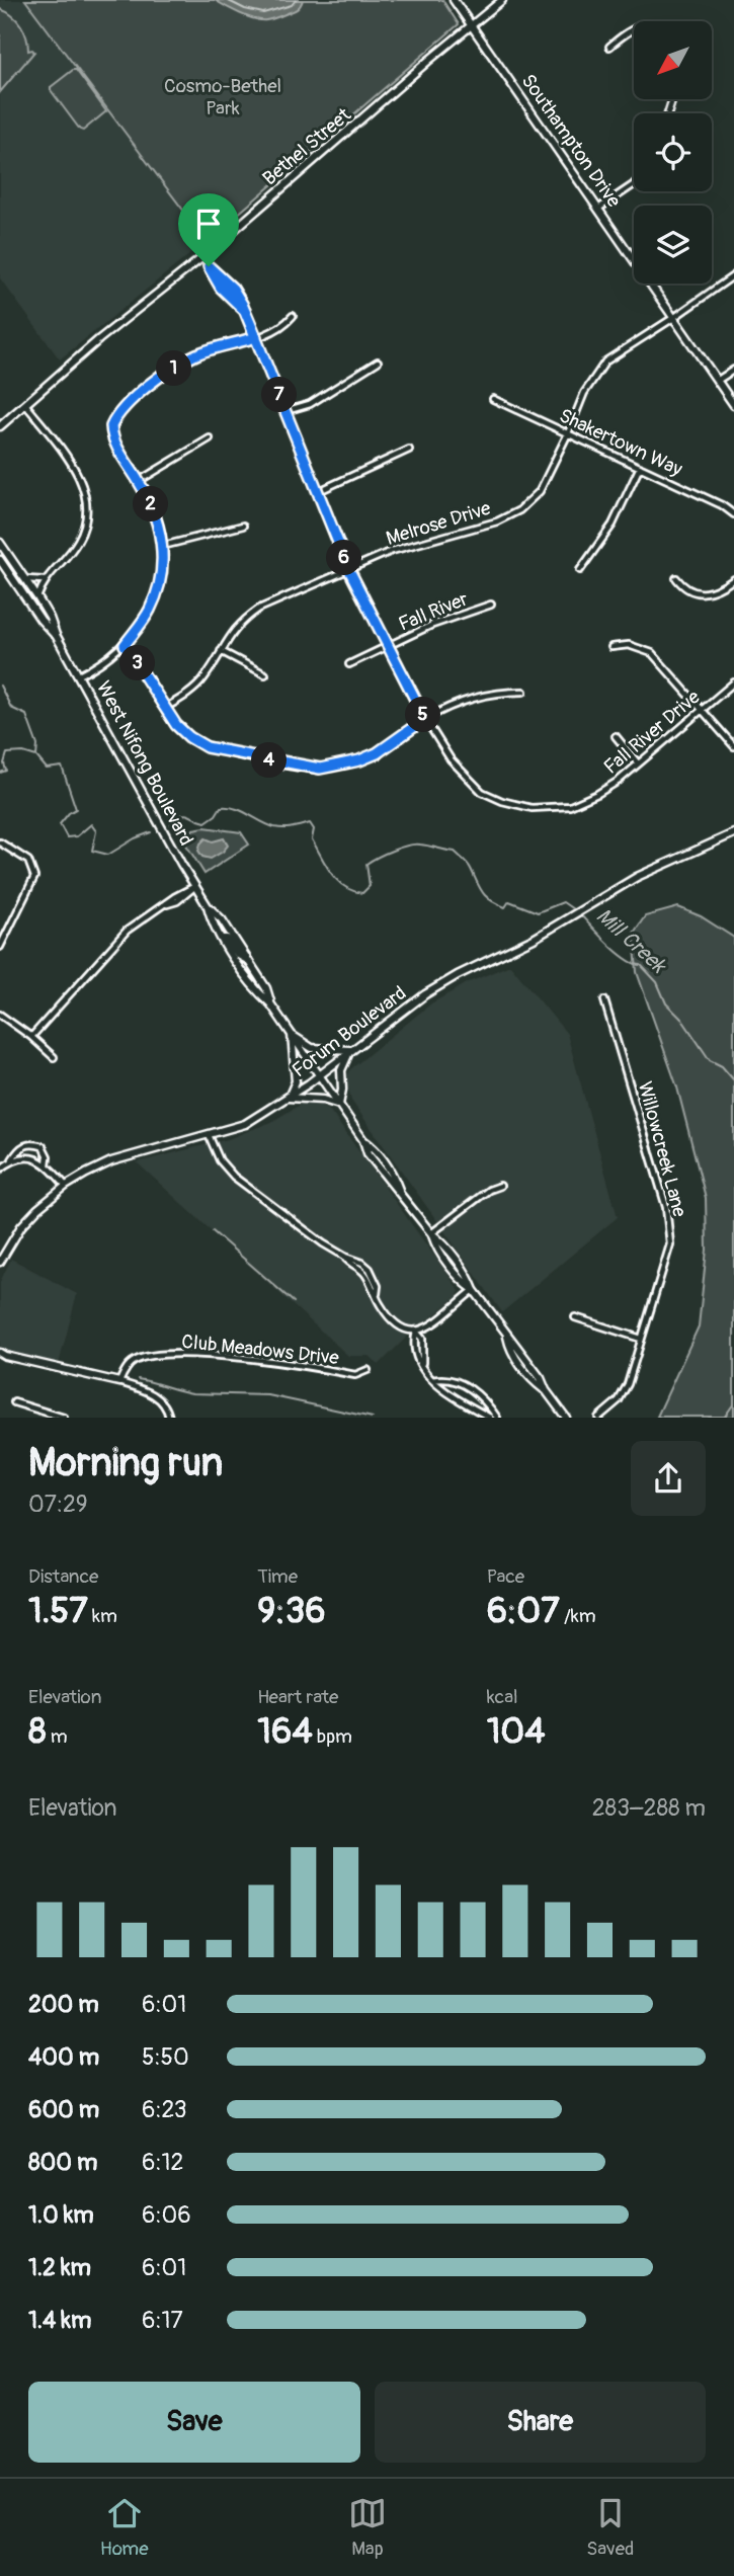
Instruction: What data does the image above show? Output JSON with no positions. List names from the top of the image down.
{
  "streets": {
    "street": [
      "Southampton Drive",
      "Bethel Street",
      "Shakertown Way",
      "Melrose Drive",
      "Fall River",
      "Fall River Drive",
      "West Nifong Boulevard",
      "Forum Boulevard",
      "Willowcreek Lane",
      "Club Meadows Drive"
    ]
  },
  "crossings": [
    ["Southampton Drive", "Bethel Street"],
    ["Southampton Drive", "Melrose Drive"],
    ["Bethel Street", "Fall River Drive"],
    ["Shakertown Way", "Melrose Drive"],
    ["Melrose Drive", "Fall River Drive"],
    ["Fall River", "Fall River Drive"],
    ["West Nifong Boulevard", "Forum Boulevard"]
  ],
  "water": ["Mill Creek"],
  "parks": ["Cosmo-Bethel Park"],
  "north": "bottom left",
  "page": {
    "pins": [
      "1",
      "7",
      "2",
      "6",
      "3",
      "5",
      "4"
    ],
    "heading": ["Morning run", "07:29"],
    "stats": [
      ["Distance", "1.57 km"],
      ["Time", "9:36"],
      ["Pace", "6:07 /km"],
      ["Elevation", "8 m"],
      ["Heart rate", "164 bpm"],
      ["kcal", "104"]
    ],
    "chart": ["Elevation", "283–288 m"],
    "list": [
      {
        "name": "200 m",
        "note": "6:01"
      },
      {
        "name": "400 m",
        "note": "5:50"
      },
      {
        "name": "600 m",
        "note": "6:23"
      },
      {
        "name": "800 m",
        "note": "6:12"
      },
      {
        "name": "1.0 km",
        "note": "6:06"
      },
      {
        "name": "1.2 km",
        "note": "6:01"
      },
      {
        "name": "1.4 km",
        "note": "6:17"
      }
    ],
    "buttons": ["Save", "Share"],
    "tabs": ["Home", "Map", "Saved"]
  }
}
